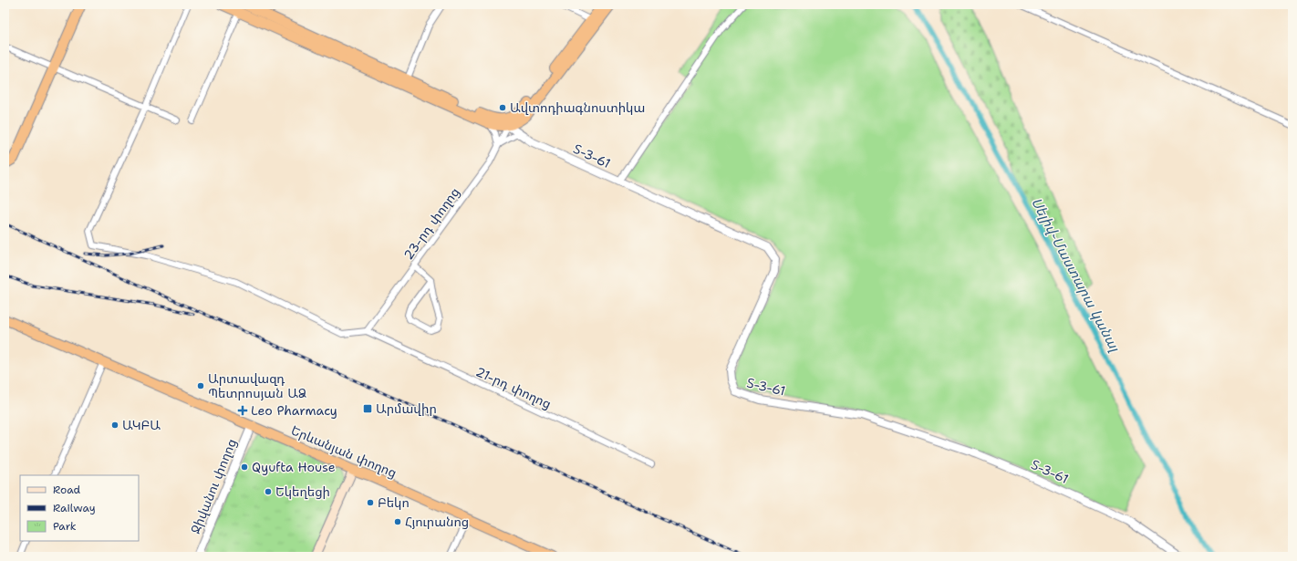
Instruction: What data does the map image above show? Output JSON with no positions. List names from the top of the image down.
{
  "streets": {
    "highway": ["Երևանյան փողոց"],
    "street": [
      "Տ-3-61",
      "23-րդ փողոց",
      "21-րդ փողոց",
      "Ջիվանու փողոց"
    ]
  },
  "crossings": [
    ["Տ-3-61", "23-րդ փողոց"],
    ["23-րդ փողոց", "21-րդ փողոց"],
    ["Երևանյան փողոց", "Ջիվանու փողոց"]
  ],
  "water": ["Սելիվ֊Մաստարա կանալ"],
  "places": {
    "other": [
      "Ավտոդիագնոստիկա",
      "Արտավազդ Պետրոսյան ԱՁ",
      "ԱԿԲԱ",
      "Qyufta House",
      "Եկեղեցի",
      "Բեկո",
      "Հյուրանոց"
    ],
    "transit": ["Արմավիր"],
    "health": ["Leo Pharmacy"]
  },
  "legend": ["Road", "Railway", "Park"]
}
